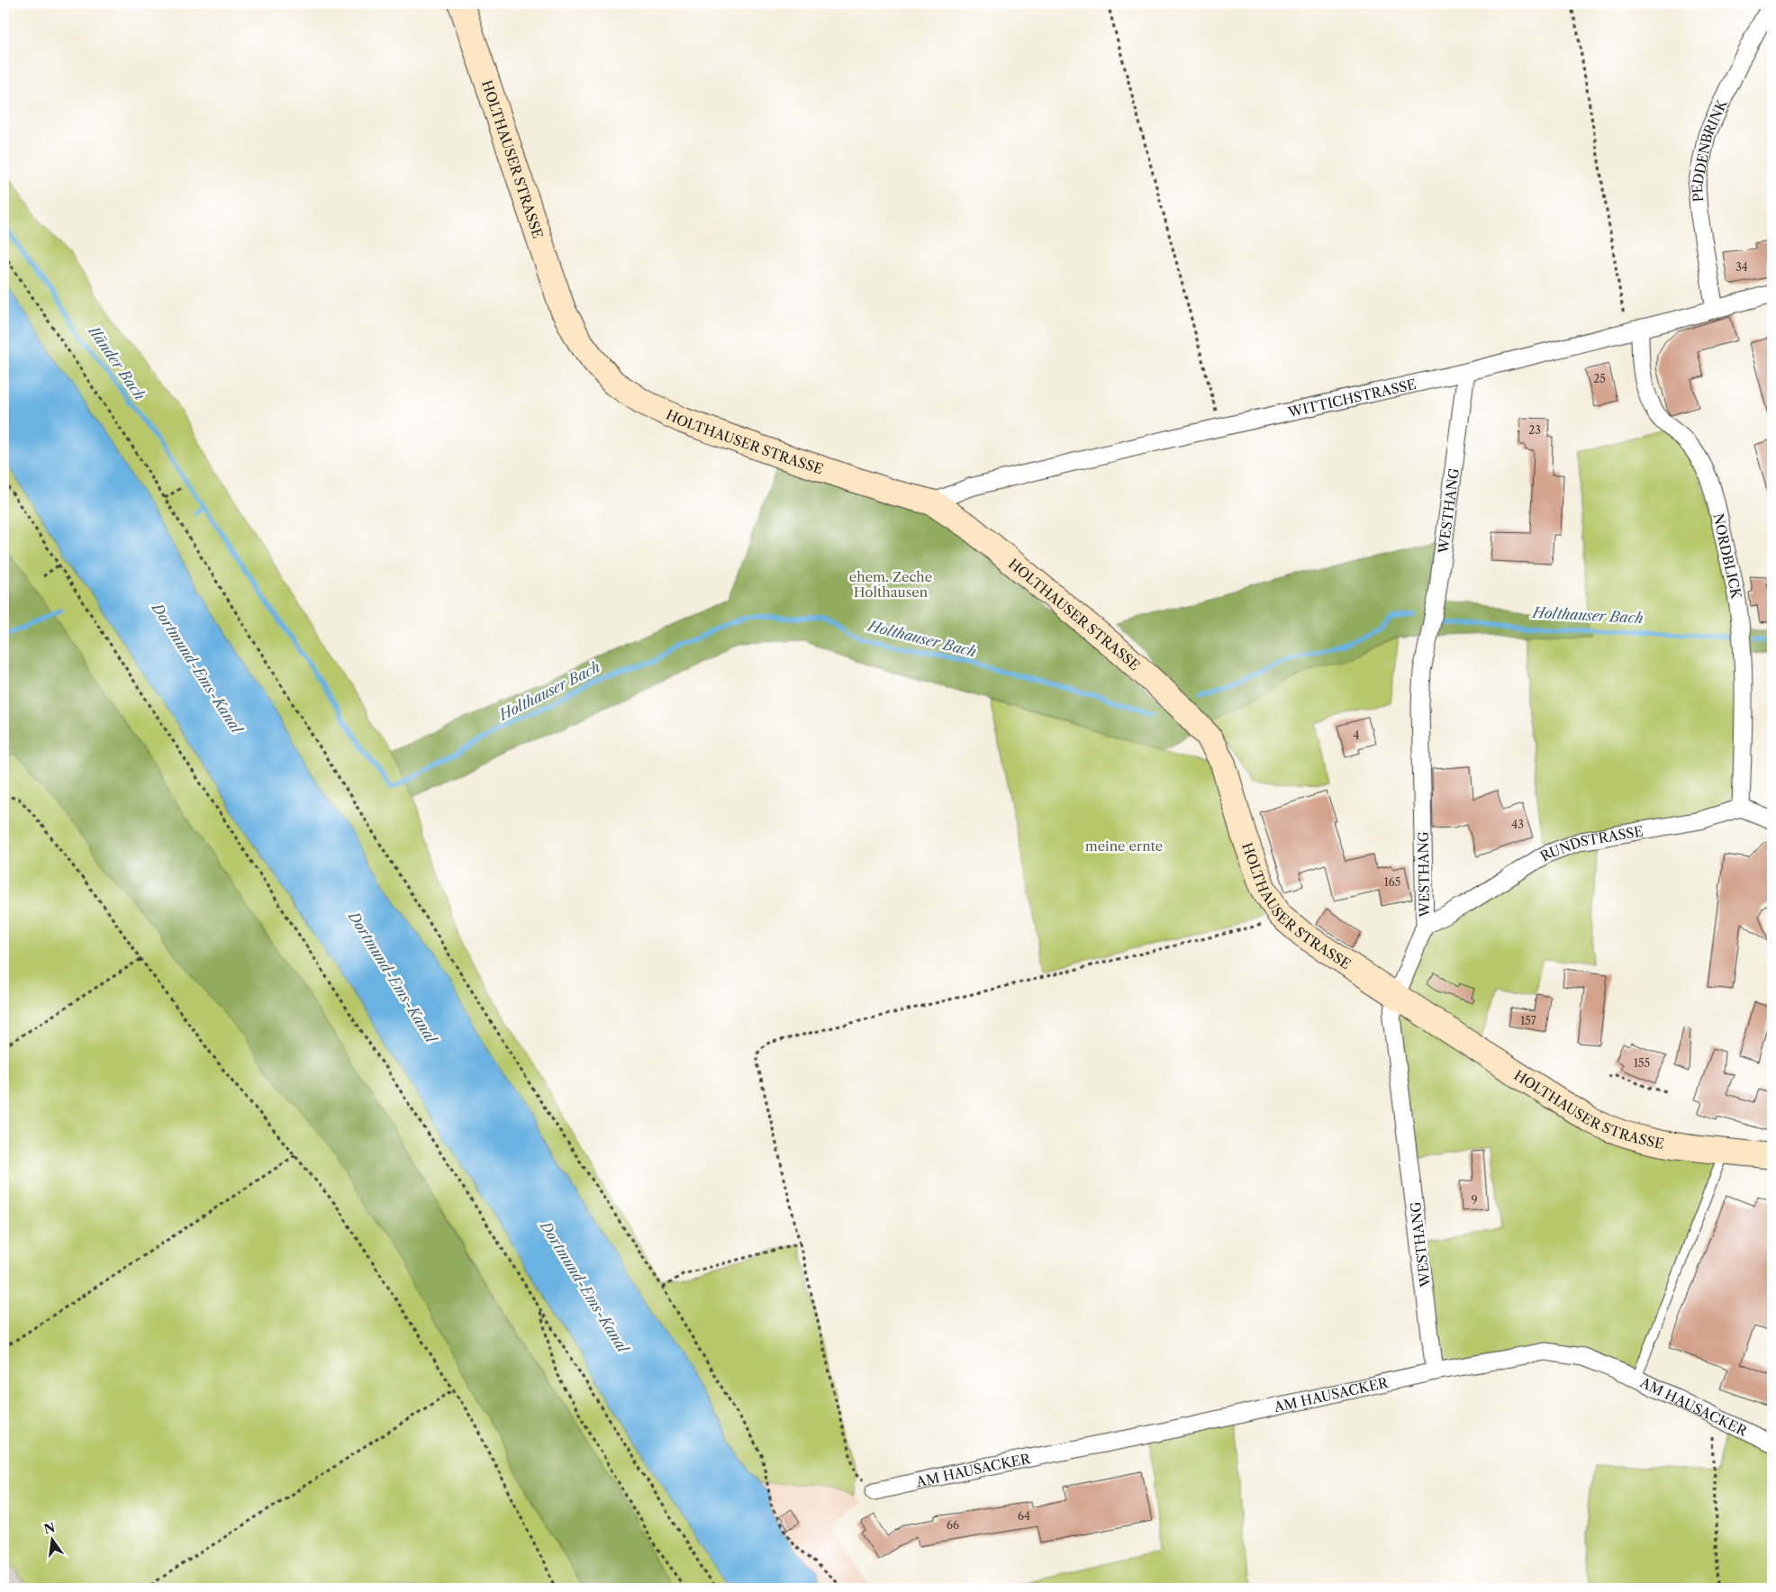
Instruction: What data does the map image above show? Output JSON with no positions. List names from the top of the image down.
{
  "streets": {
    "street": [
      "PEDDENBRINK",
      "HOLTHAUSER STRASSE",
      "WITTICHSTRASSE",
      "WESTHANG",
      "NORDBLICK",
      "RUNDSTRASSE",
      "AM HAUSACKER"
    ]
  },
  "crossings": [
    ["PEDDENBRINK", "WITTICHSTRASSE"],
    ["HOLTHAUSER STRASSE", "WITTICHSTRASSE"],
    ["HOLTHAUSER STRASSE", "WESTHANG"],
    ["WITTICHSTRASSE", "WESTHANG"],
    ["WITTICHSTRASSE", "NORDBLICK"],
    ["WESTHANG", "RUNDSTRASSE"],
    ["WESTHANG", "AM HAUSACKER"],
    ["NORDBLICK", "RUNDSTRASSE"]
  ],
  "water": ["Iländer Bach", "Holthauser Bach", "Dortmund-Ems-Kanal"],
  "parks": ["ehem. Zeche Holthausen", "meine ernte"],
  "house_numbers": [
    "34",
    "25",
    "23",
    "4",
    "43",
    "165",
    "157",
    "155",
    "9",
    "64",
    "66"
  ],
  "north": "top"
}
